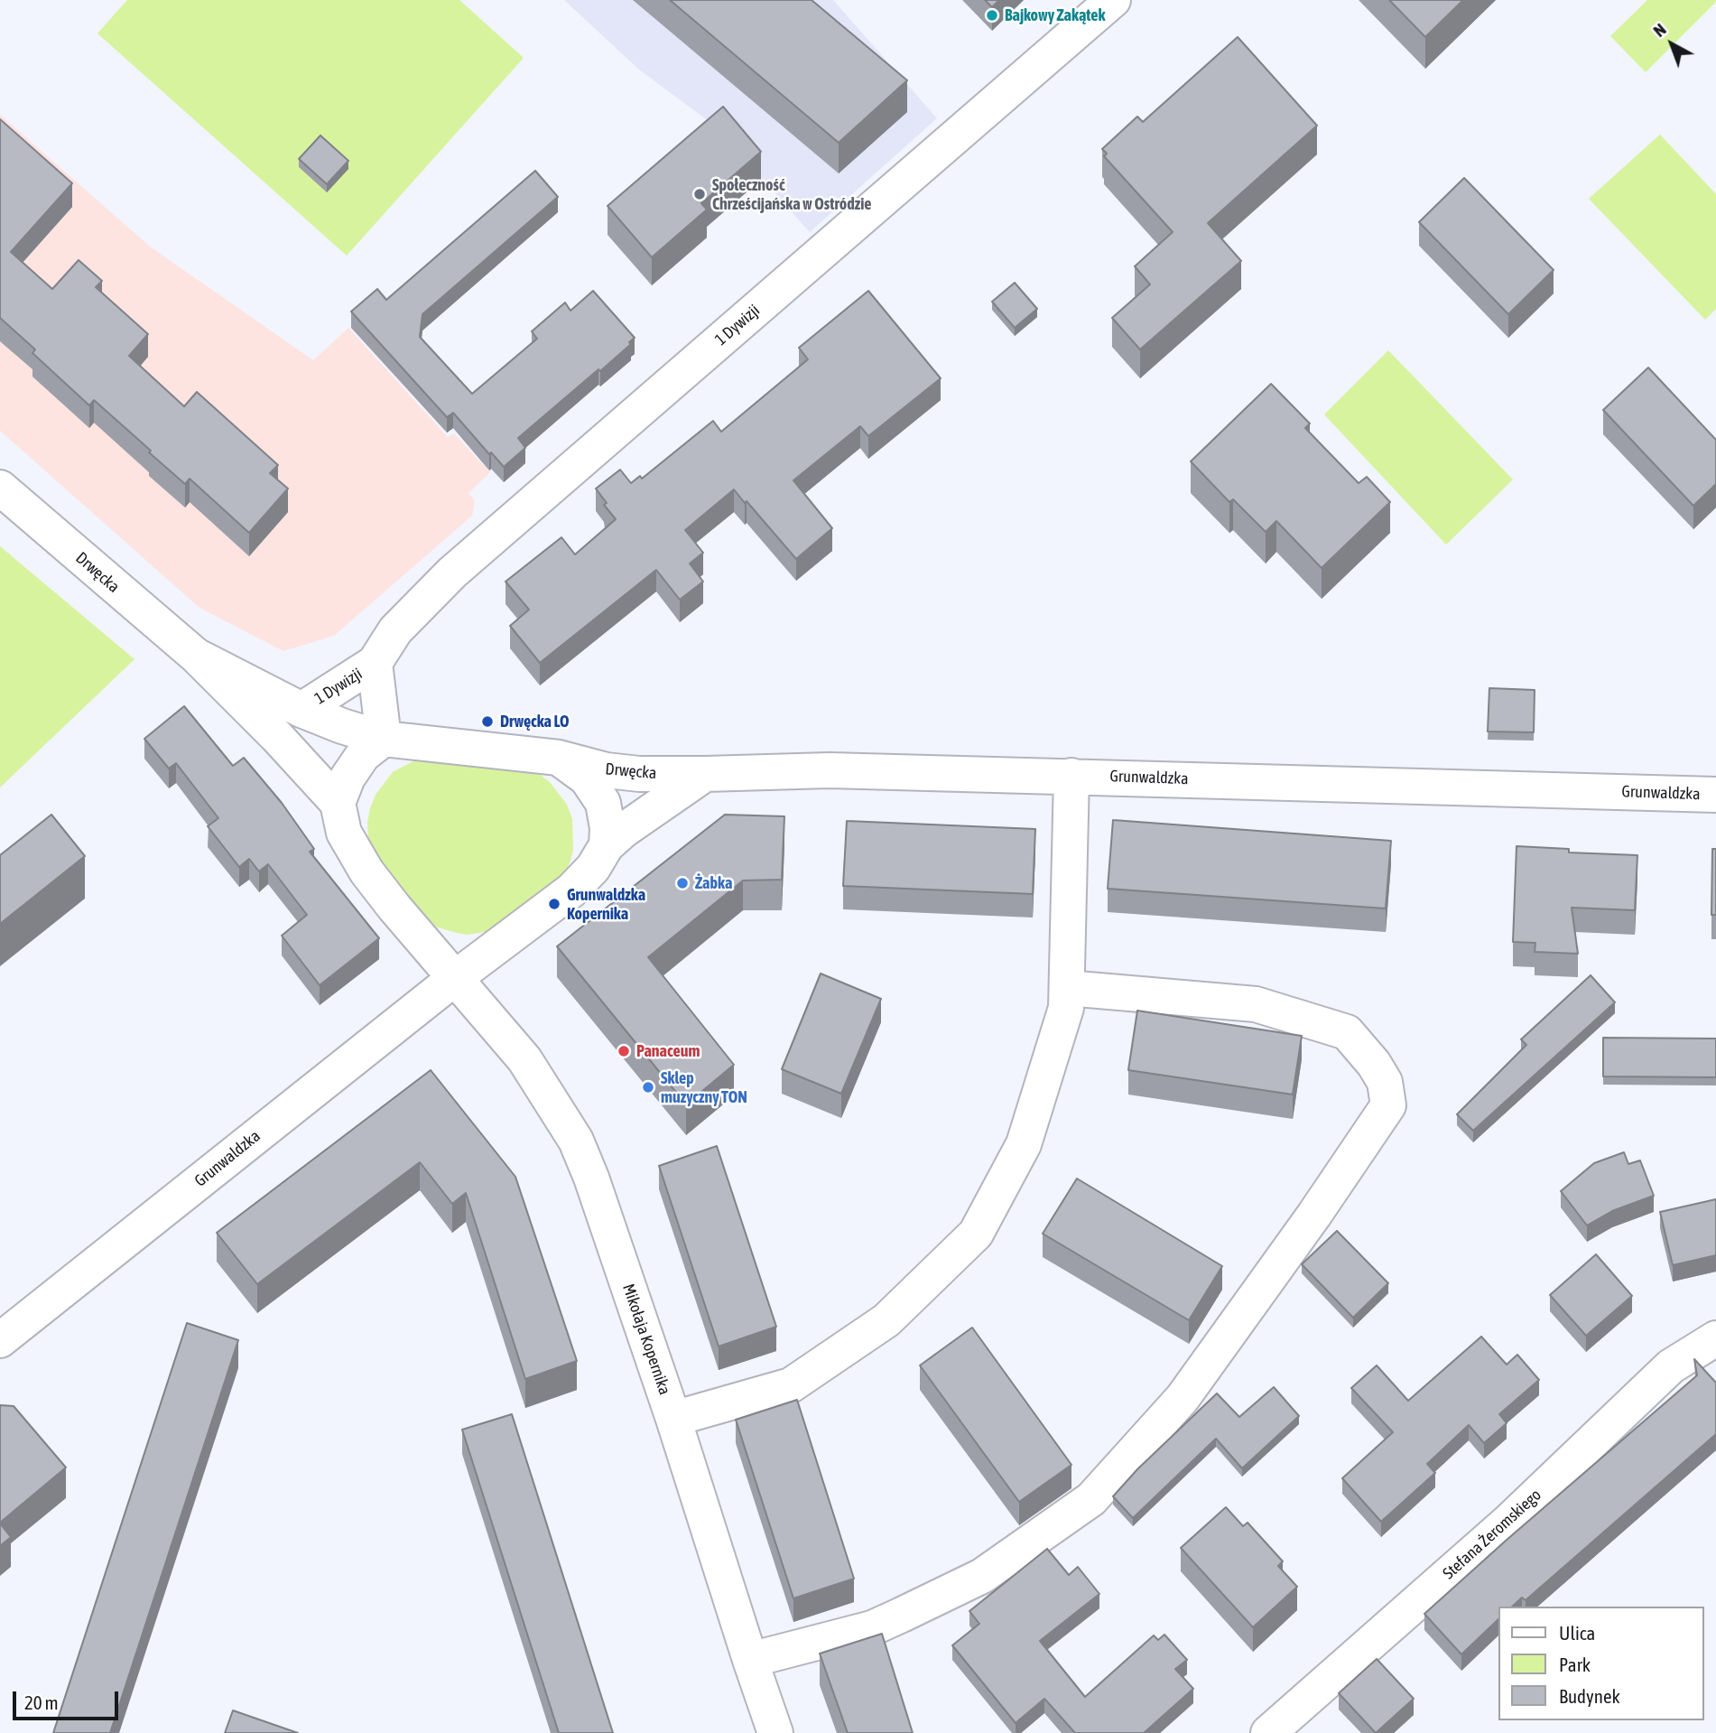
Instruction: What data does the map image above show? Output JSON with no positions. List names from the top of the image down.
{
  "streets": {
    "street": [
      "1 Dywizji",
      "Drwęcka",
      "Grunwaldzka",
      "Mikołaja Kopernika",
      "Stefana Żeromskiego"
    ]
  },
  "crossings": [
    ["1 Dywizji", "Drwęcka"],
    ["Drwęcka", "Grunwaldzka"],
    ["Drwęcka", "Mikołaja Kopernika"],
    ["Grunwaldzka", "Mikołaja Kopernika"]
  ],
  "places": [
    "Bajkowy Zakątek",
    "Społeczność Chrześcijańska w Ostródzie",
    "Drwęcka LO",
    "Żabka",
    "Grunwaldzka Kopernika",
    "Panaceum",
    "Sklep muzyczny TON"
  ],
  "legend": ["Ulica", "Park", "Budynek"],
  "scale_bar": "20 m",
  "north": "top left"
}
